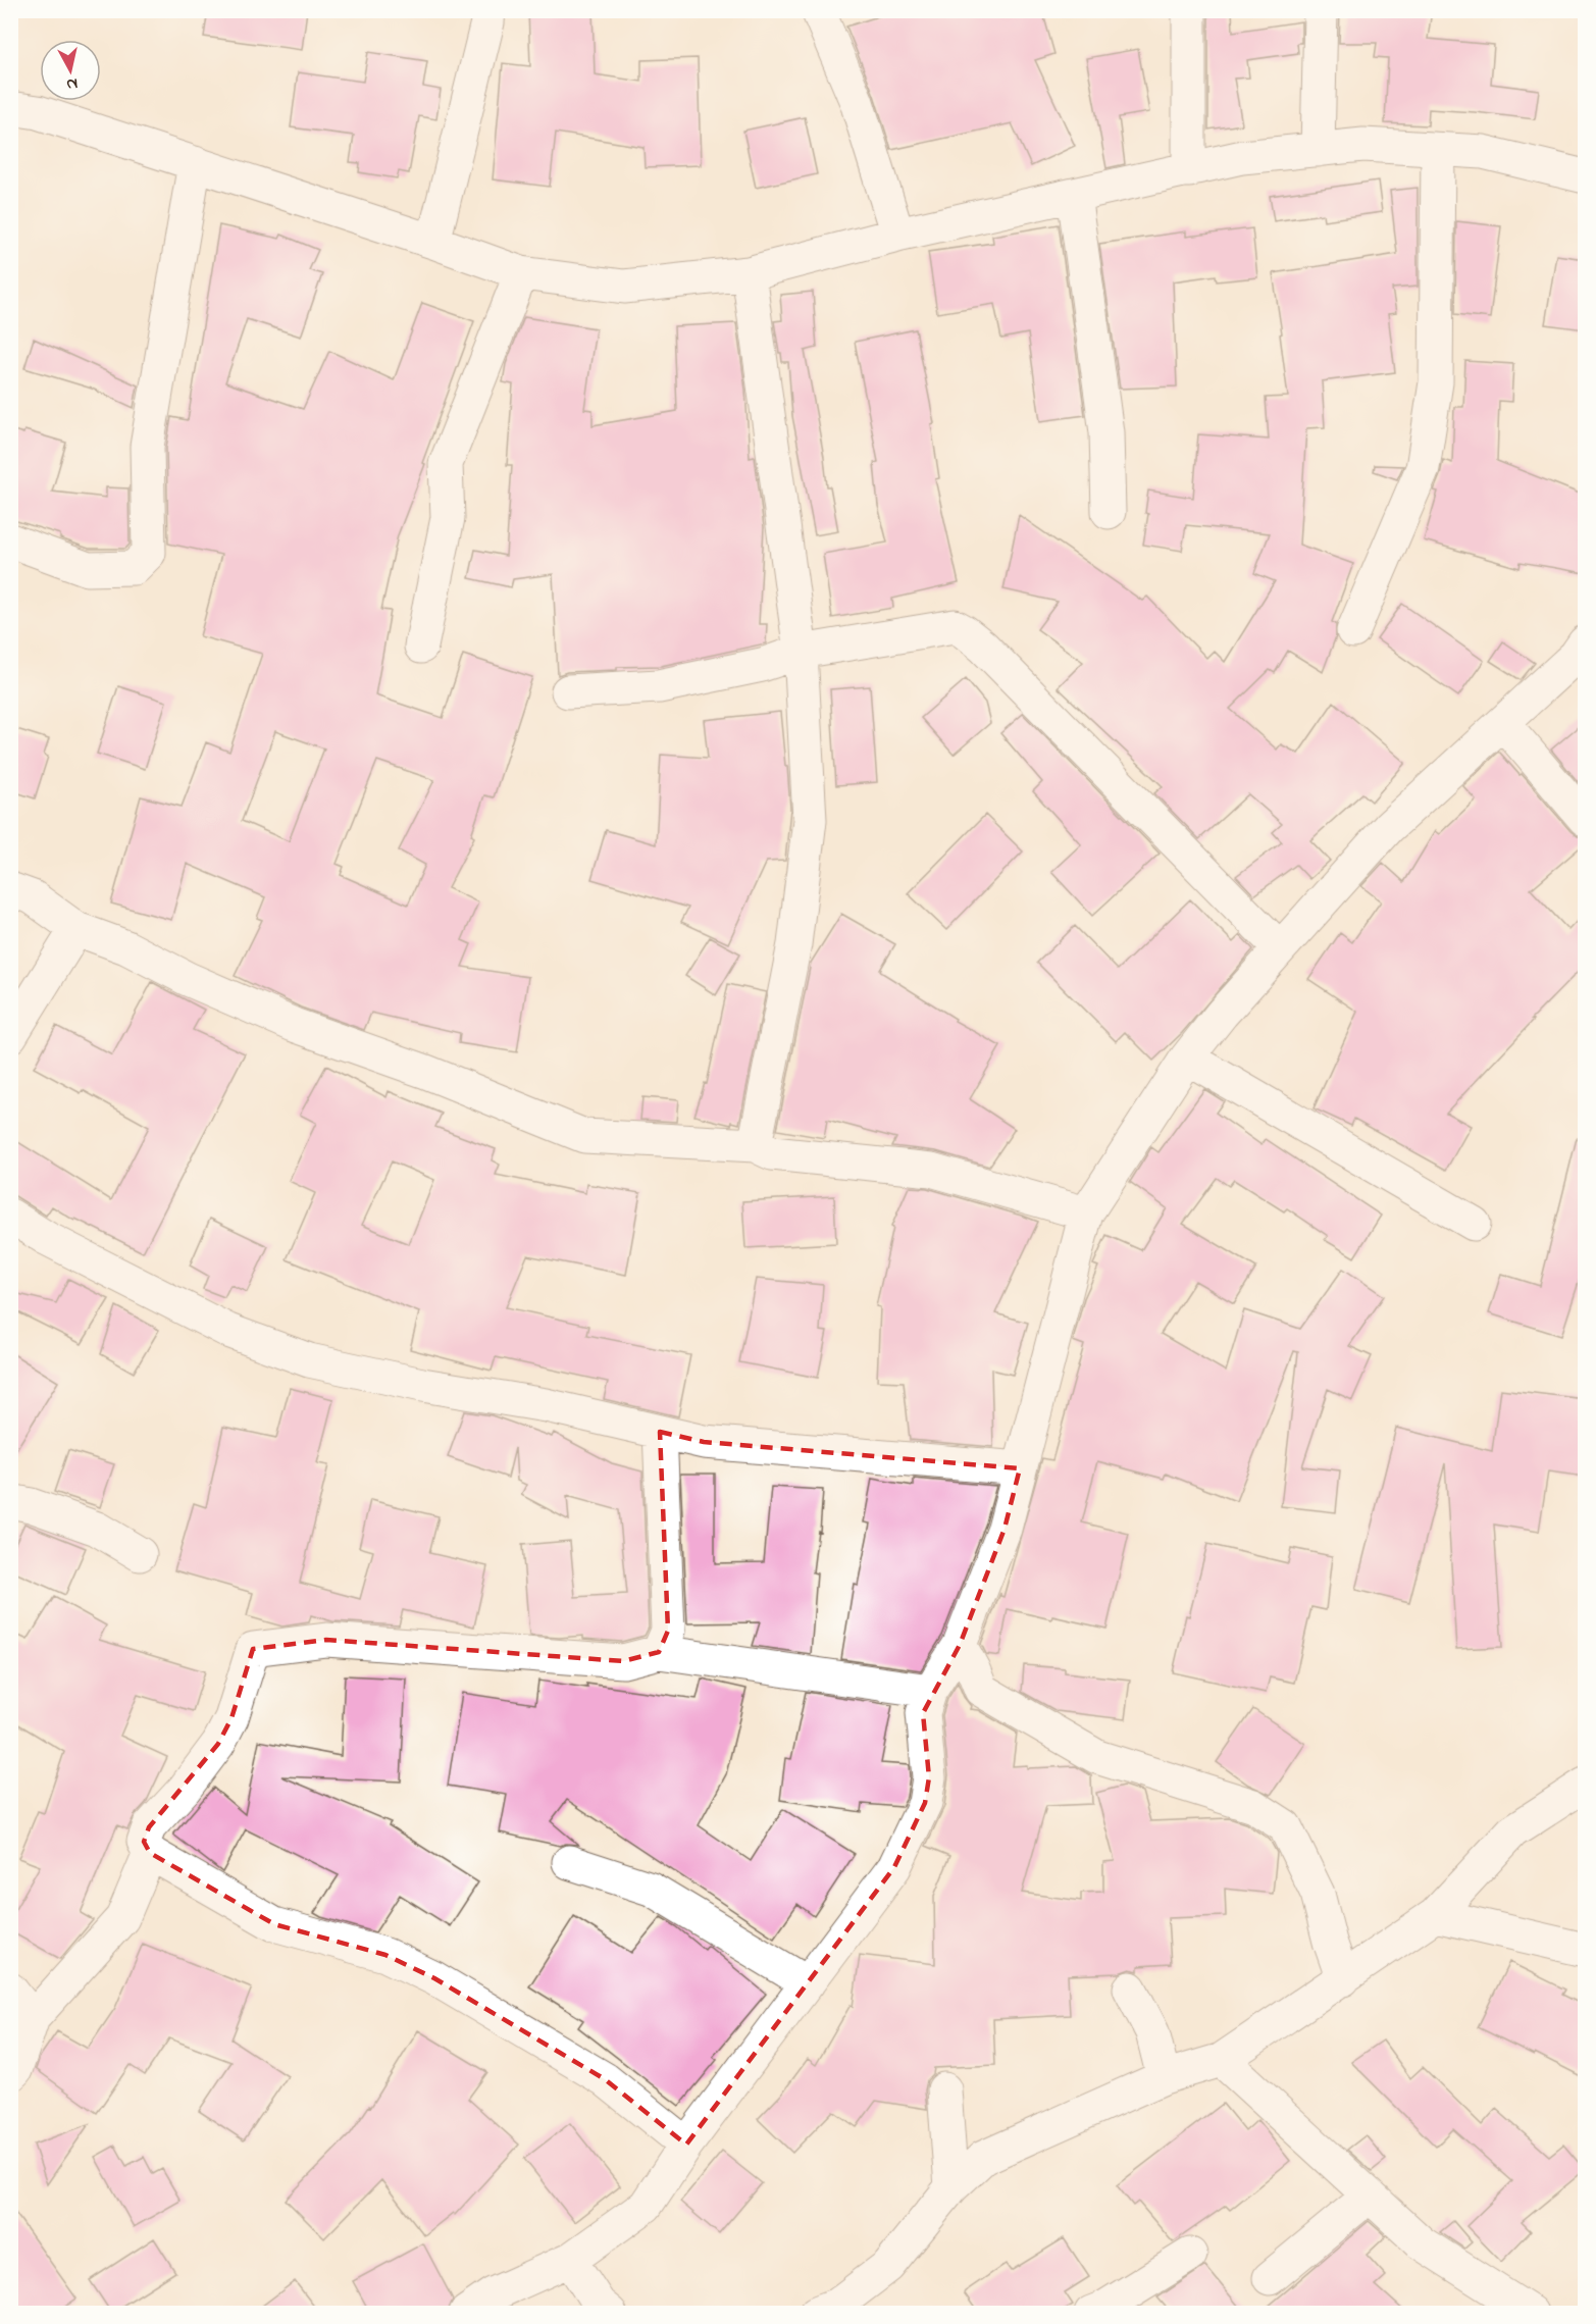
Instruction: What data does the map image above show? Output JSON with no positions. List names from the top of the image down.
{
  "north": "bottom"
}
